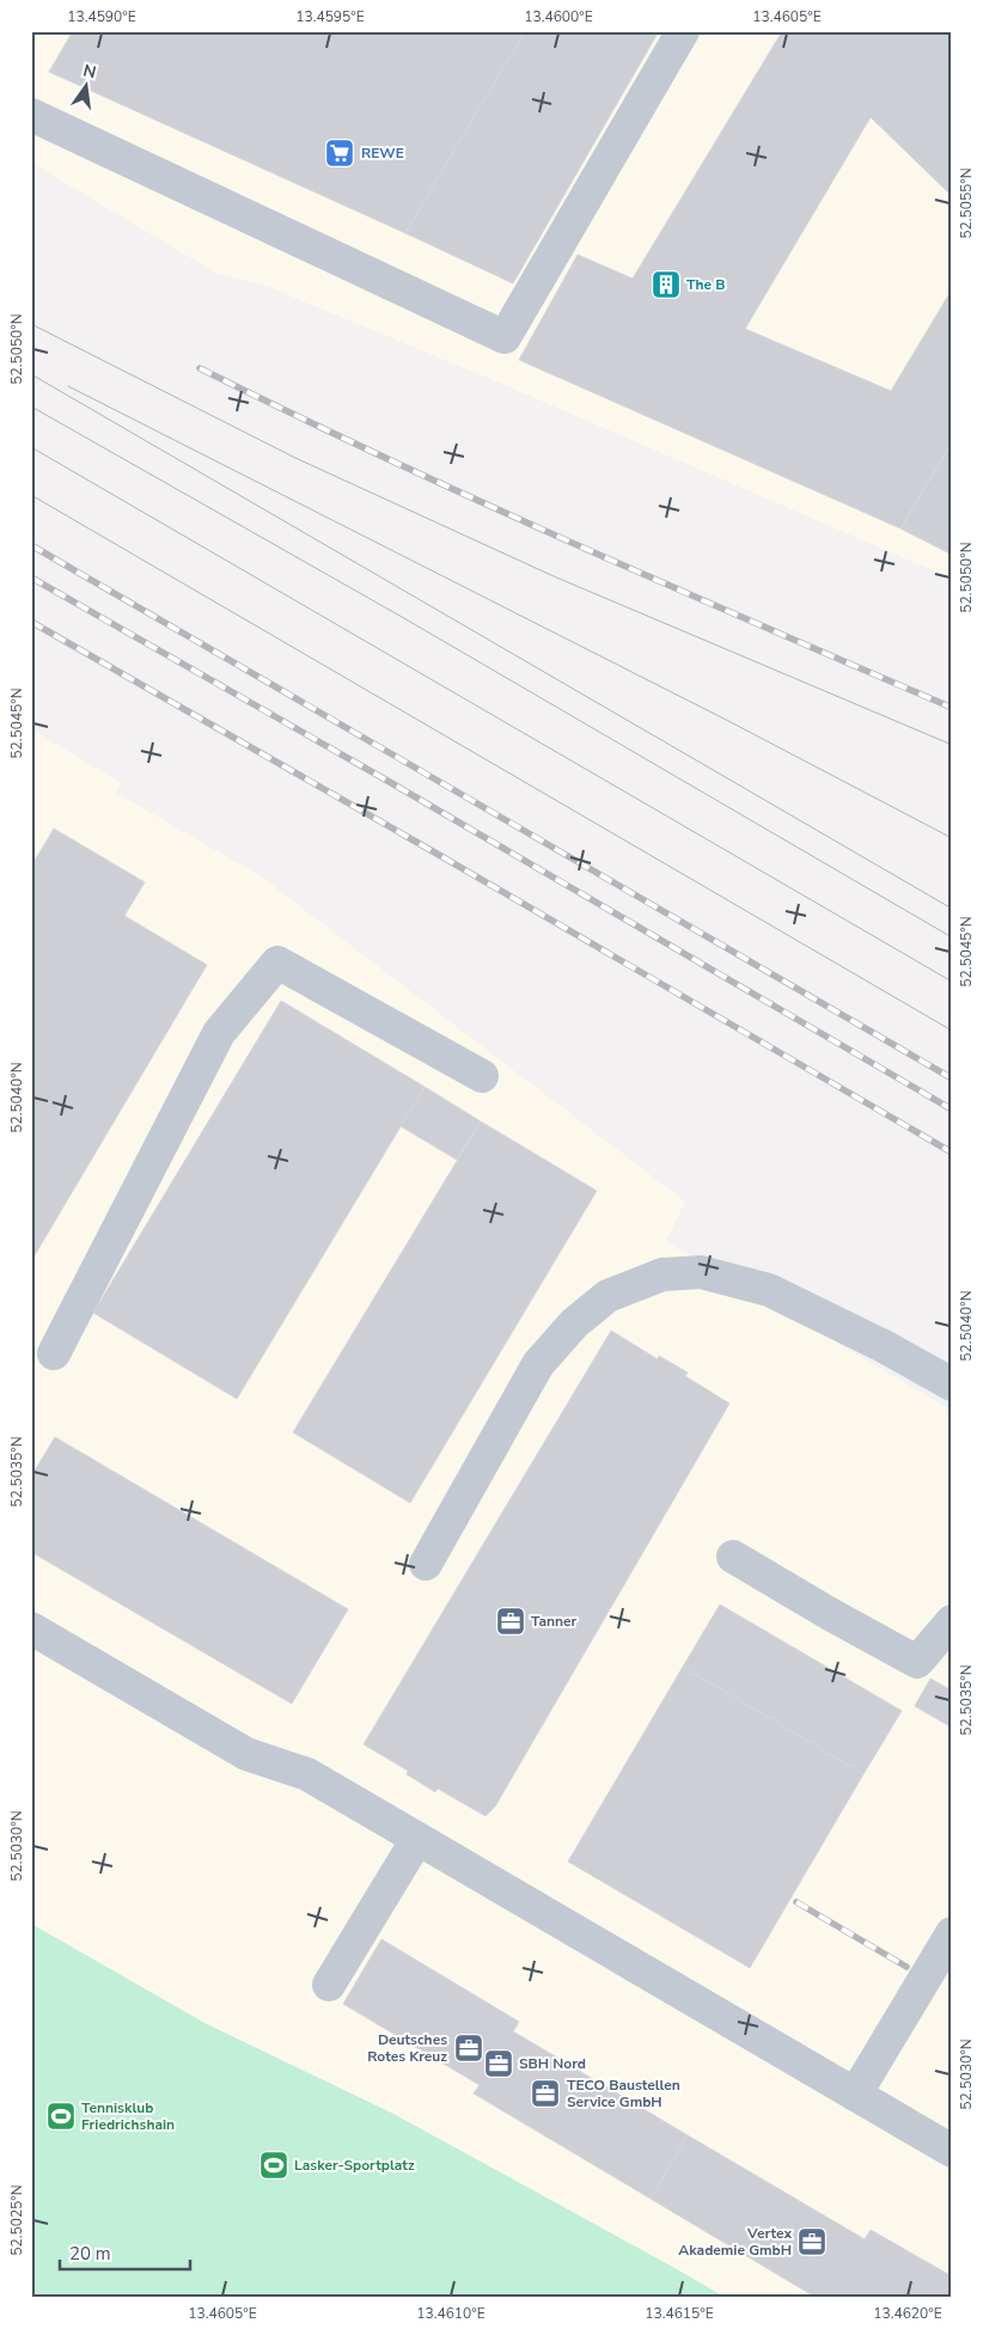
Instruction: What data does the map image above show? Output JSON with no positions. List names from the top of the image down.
{
  "places": {
    "supermarket": ["REWE"],
    "building": ["The B"],
    "office": [
      "Tanner",
      "Deutsches Rotes Kreuz",
      "SBH Nord",
      "TECO Baustellen Service GmbH",
      "Vertex Akademie GmbH"
    ],
    "sports": ["Tennisklub Friedrichshain", "Lasker-Sportplatz"]
  },
  "scale_bar": "20 m",
  "north": "top",
  "coordinates": [
    "13.4590°E",
    "13.4595°E",
    "13.4600°E",
    "13.4605°E",
    "52.5055°N",
    "52.5050°N",
    "52.5045°N",
    "52.5040°N",
    "52.5035°N",
    "52.5030°N",
    "52.5025°N",
    "13.4610°E",
    "13.4615°E",
    "13.4620°E"
  ]
}
